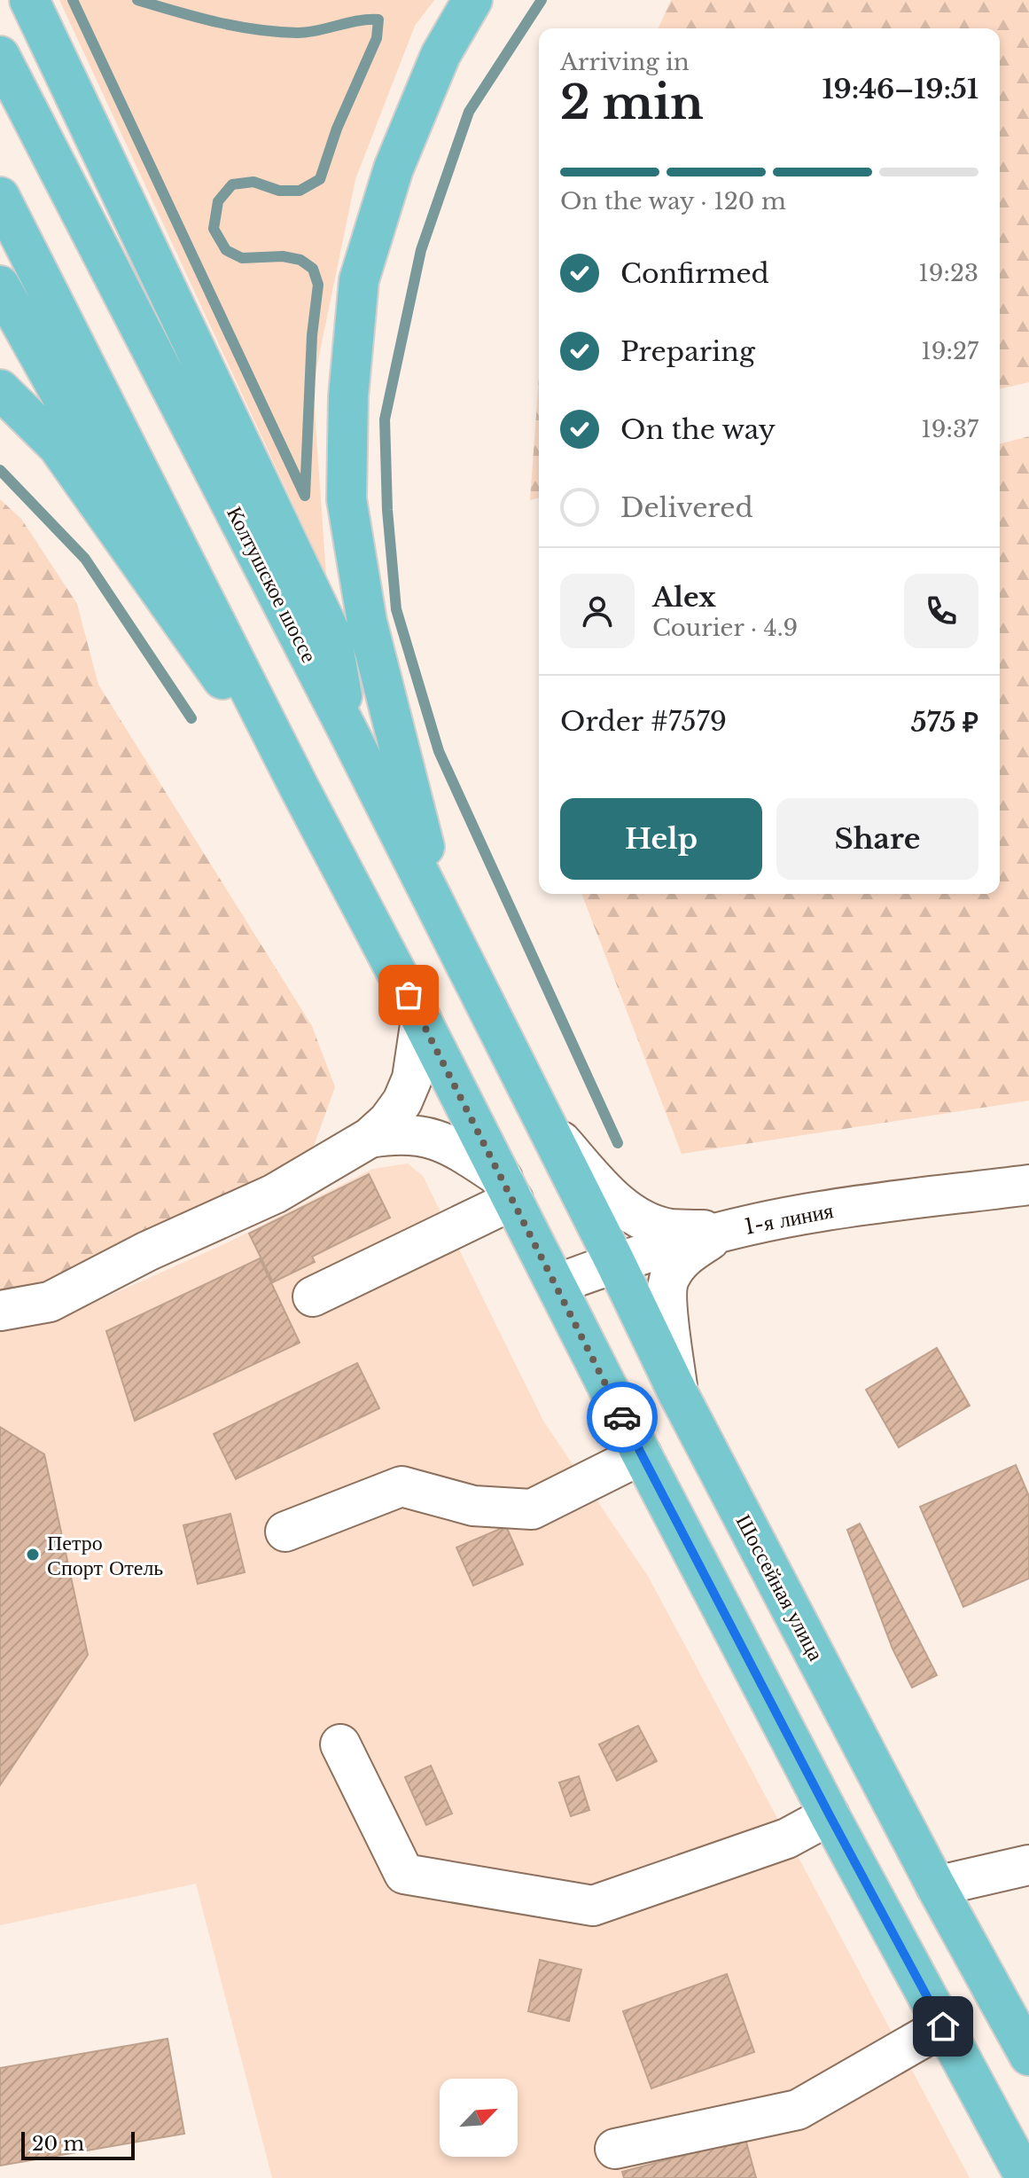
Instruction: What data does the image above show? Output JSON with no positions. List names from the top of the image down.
{
  "streets": {
    "main road": ["Колтушское шоссе", "Шоссейная улица"],
    "street": ["1-я линия"]
  },
  "crossings": [
    ["Колтушское шоссе", "Шоссейная улица"],
    ["1-я линия", "Шоссейная улица"]
  ],
  "places": ["Петро Спорт Отель"],
  "scale_bar": "20 m",
  "north": "top right",
  "page": {
    "heading": ["2 min", "Arriving in", "19:46–19:51"],
    "panel": [
      "Alex",
      "Courier · 4.9",
      "Order #7579",
      "575 ₽"
    ],
    "bar": "On the way · 120 m",
    "list": [
      ["Confirmed", "19:23"],
      ["Preparing", "19:27"],
      ["On the way", "19:37"],
      "Delivered"
    ],
    "buttons": ["Help", "Share"],
    "scale": "20 m"
  }
}
